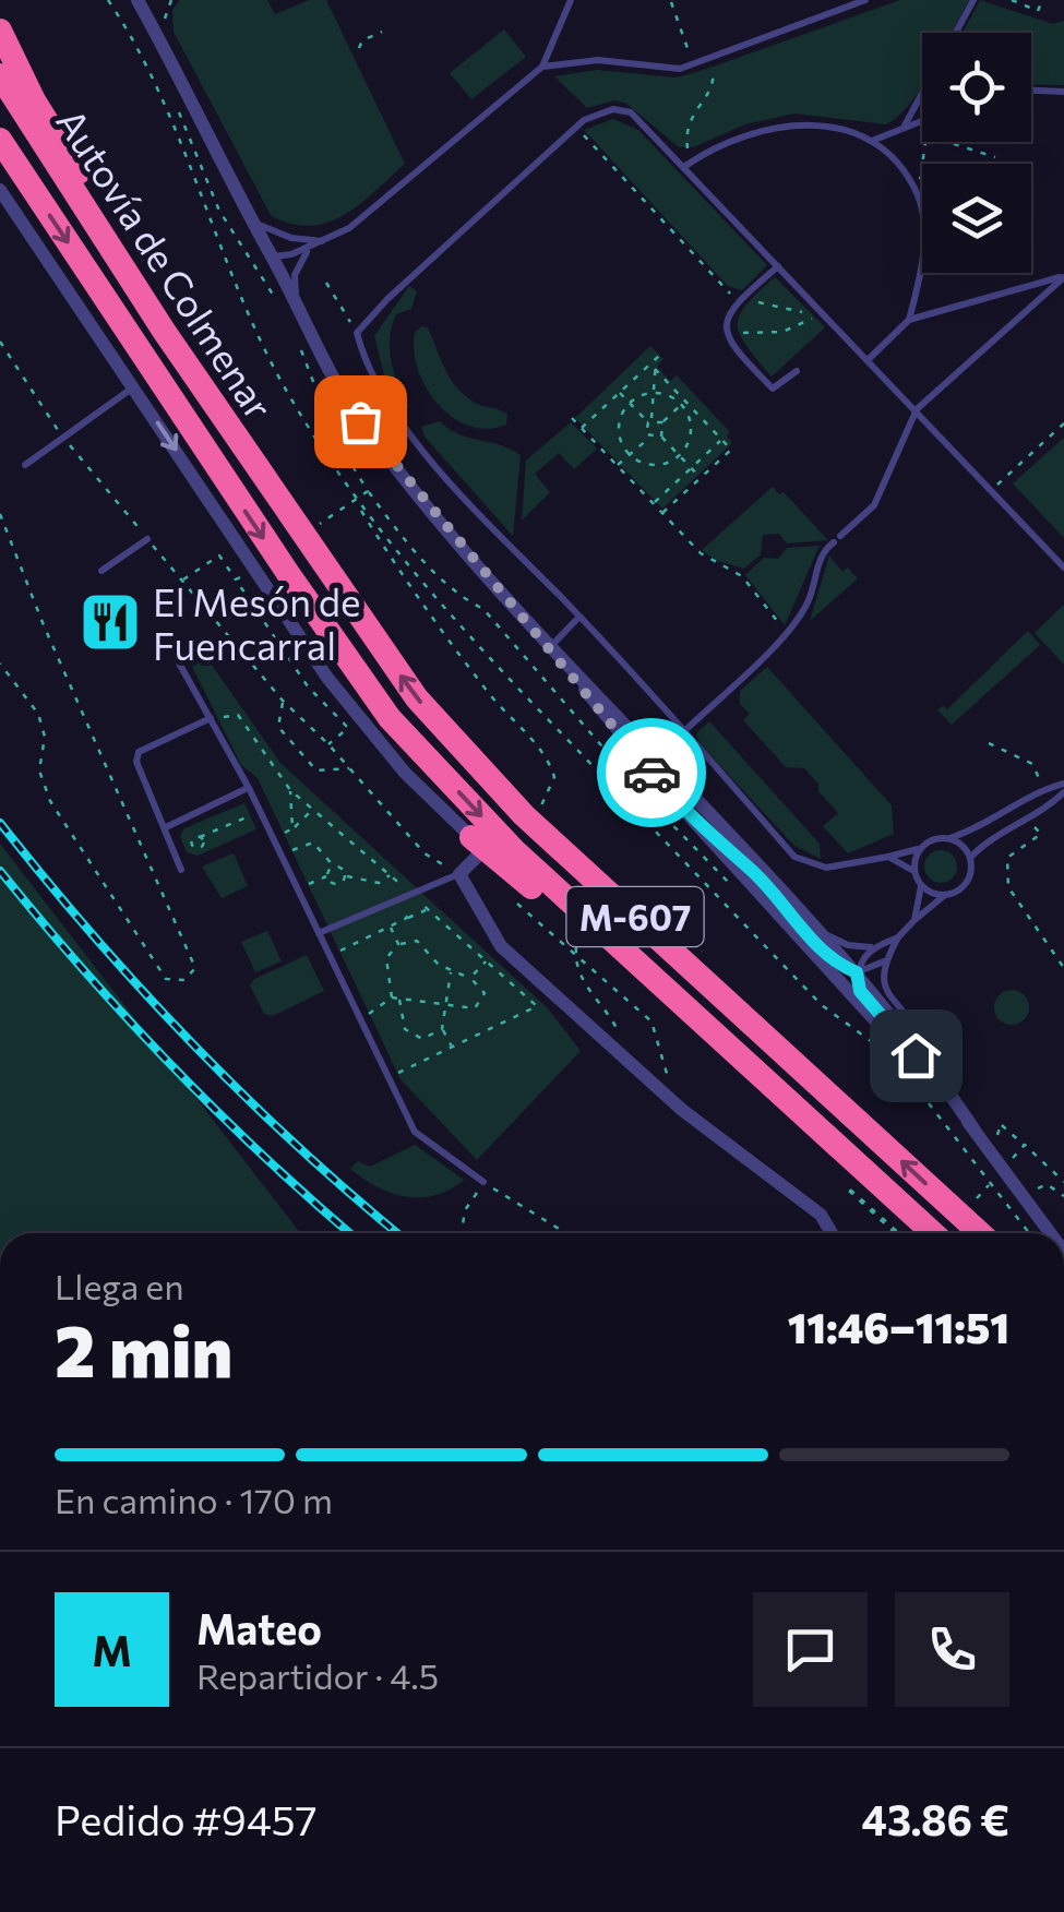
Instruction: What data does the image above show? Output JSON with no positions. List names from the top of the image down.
{
  "streets": {
    "highway": ["Autovía de Colmenar", "M-607"]
  },
  "places": {
    "restaurant": ["El Mesón de Fuencarral"]
  },
  "page": {
    "heading": ["2 min", "Llega en", "11:46–11:51"],
    "panel": [
      "Mateo",
      "Repartidor · 4.5",
      "Pedido #9457",
      "43.86 €"
    ],
    "bar": "En camino · 170 m",
    "round": "M"
  }
}
